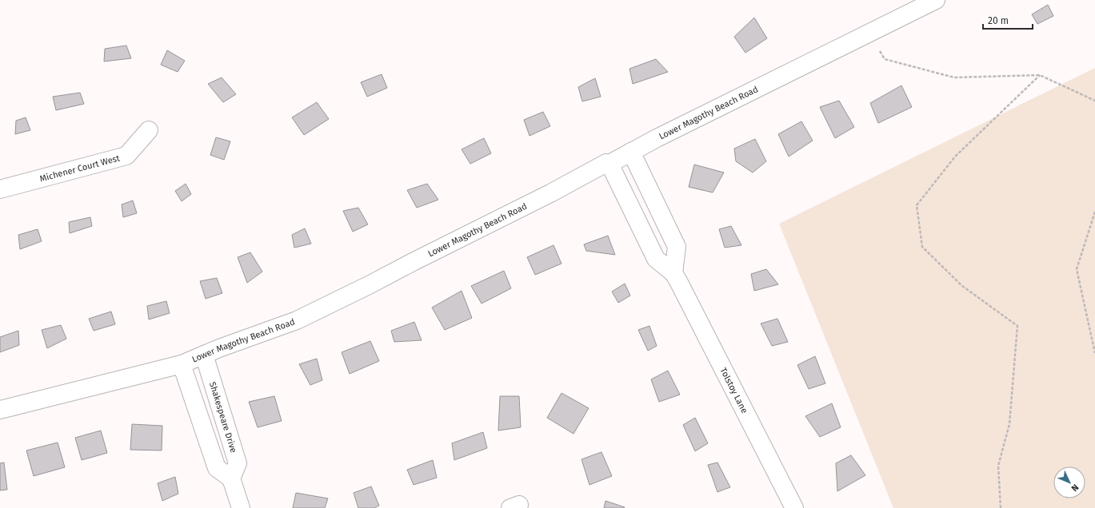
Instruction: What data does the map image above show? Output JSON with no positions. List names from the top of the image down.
{
  "streets": {
    "street": [
      "Lower Magothy Beach Road",
      "Michener Court West",
      "Tolstoy Lane",
      "Shakespeare Drive"
    ]
  },
  "crossings": [
    ["Lower Magothy Beach Road", "Tolstoy Lane"],
    ["Lower Magothy Beach Road", "Shakespeare Drive"]
  ],
  "scale_bar": "20 m",
  "north": "bottom right"
}
